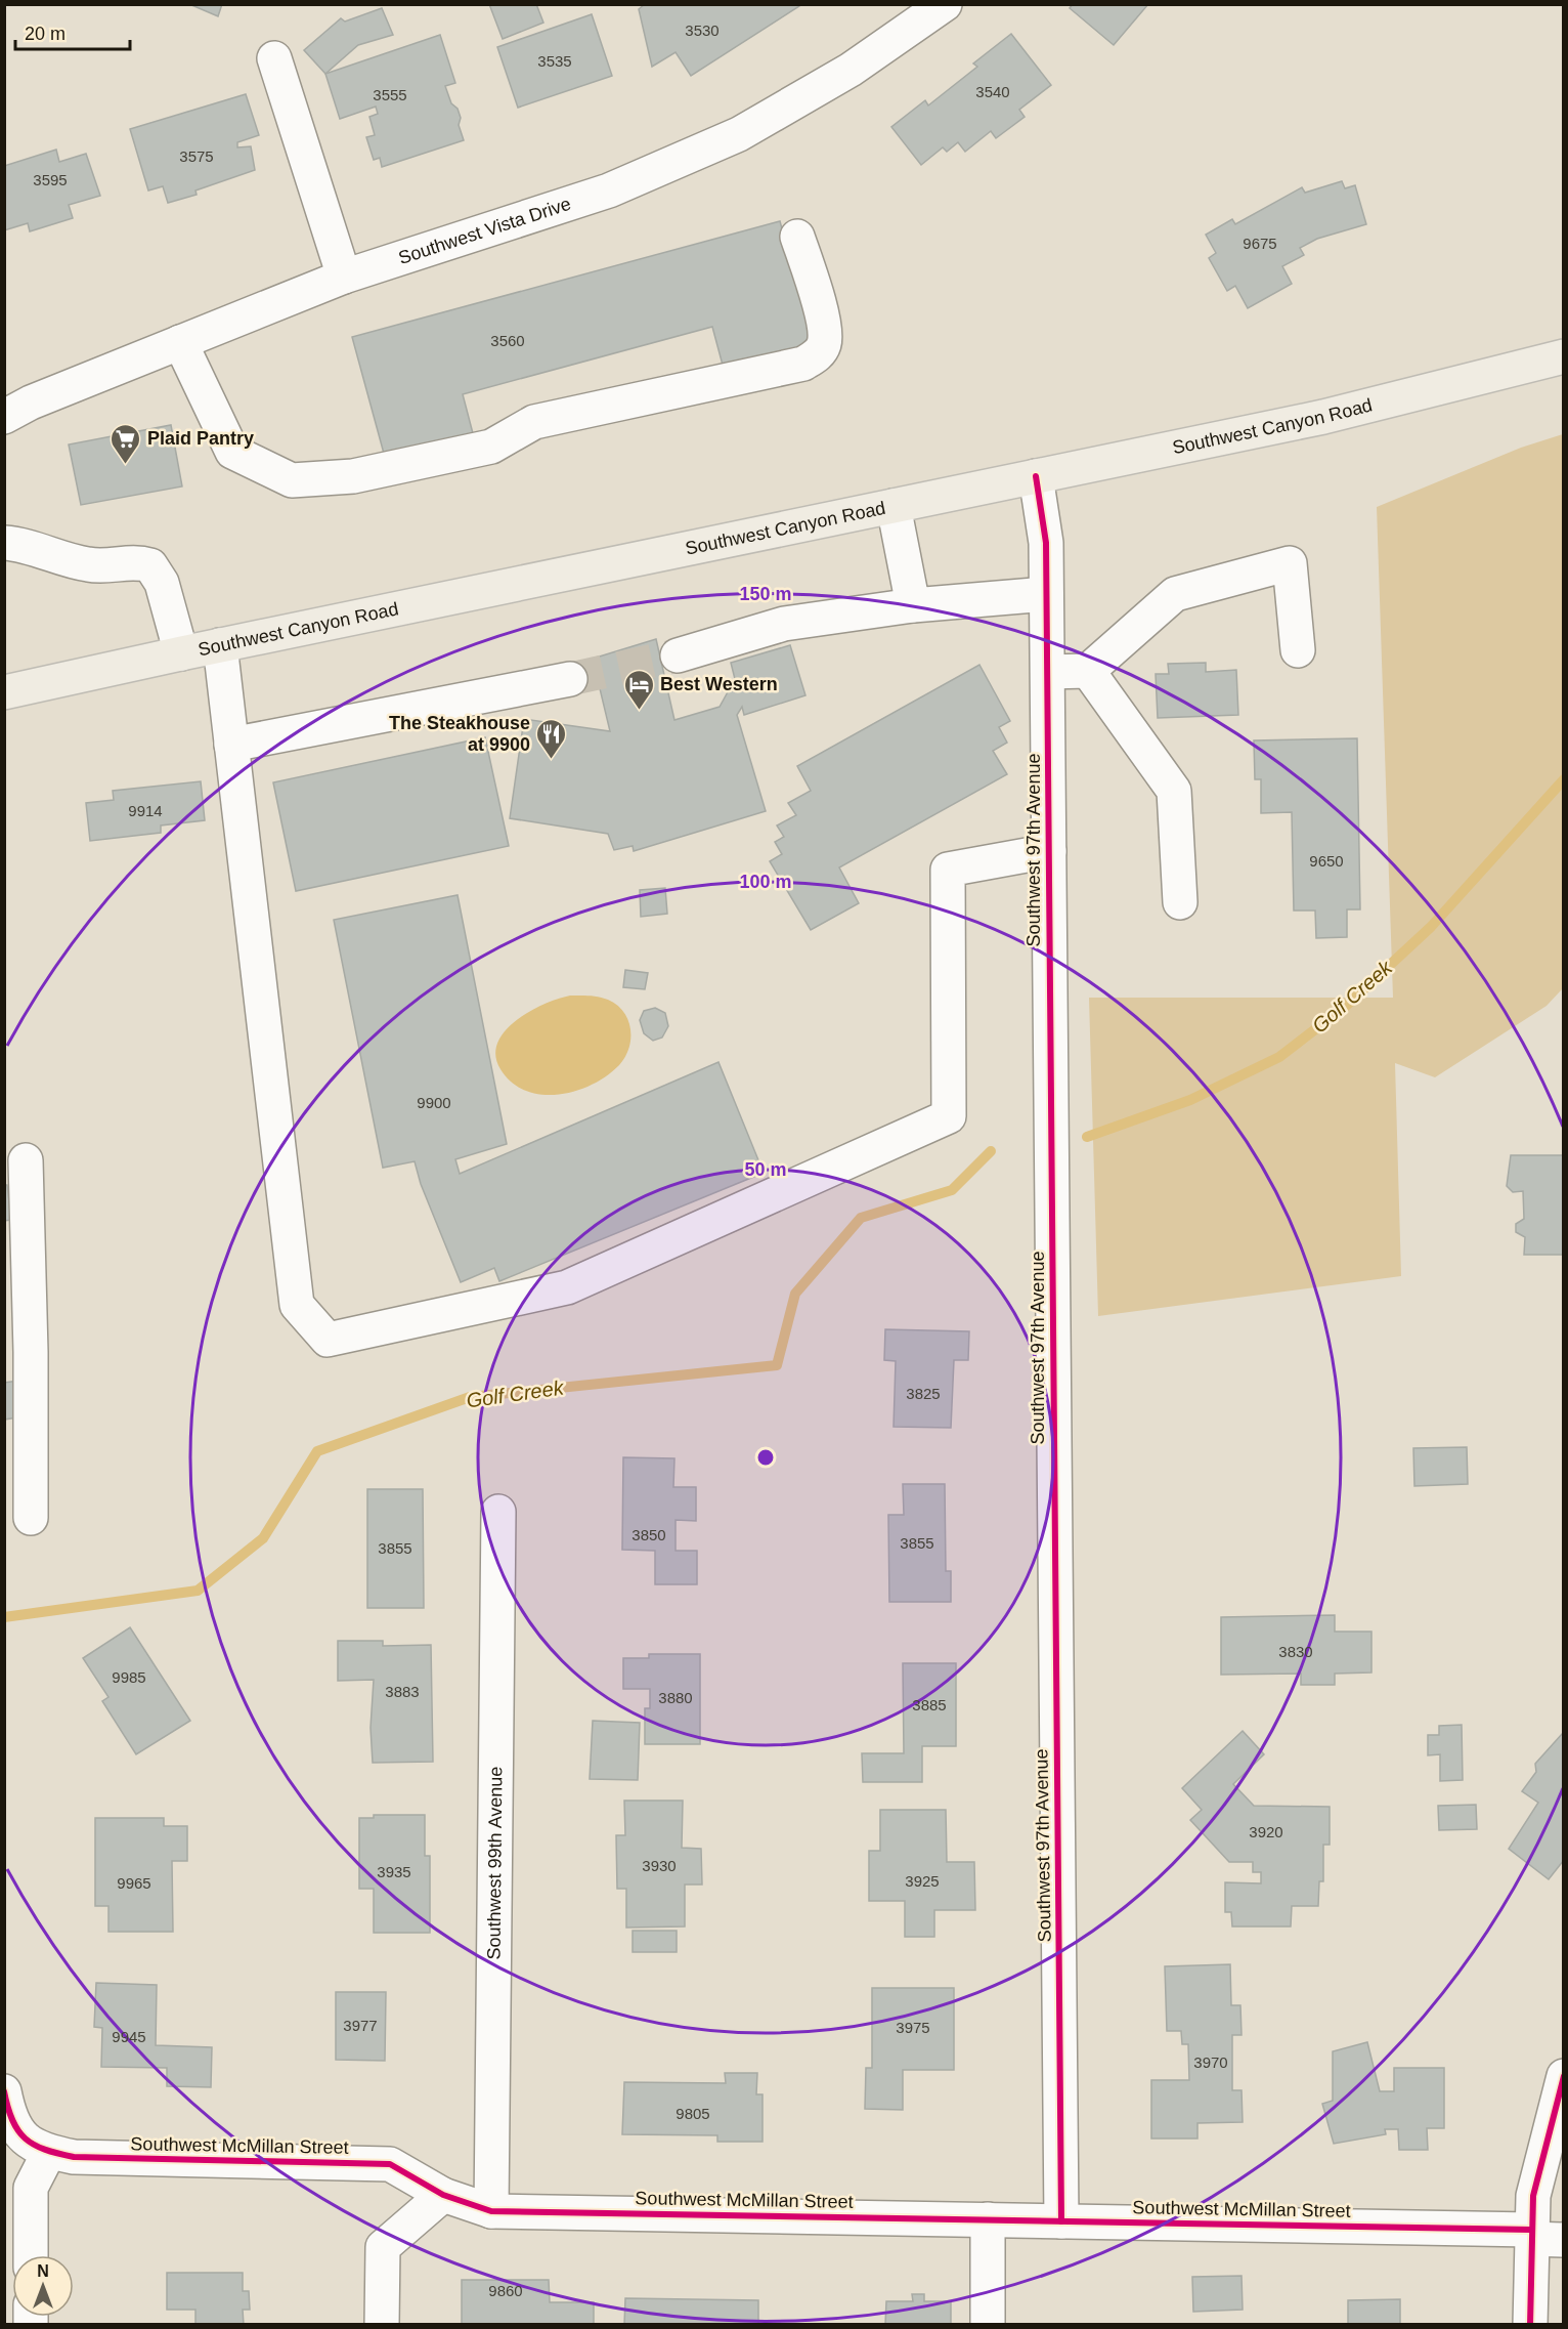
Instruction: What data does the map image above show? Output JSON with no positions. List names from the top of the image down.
{
  "streets": {
    "main road": ["Southwest Canyon Road"],
    "street": [
      "Southwest Vista Drive",
      "Southwest 97th Avenue",
      "Southwest 99th Avenue",
      "Southwest McMillan Street"
    ]
  },
  "crossings": [
    ["Southwest Canyon Road", "Southwest 97th Avenue"],
    ["Southwest 97th Avenue", "Southwest McMillan Street"],
    ["Southwest 99th Avenue", "Southwest McMillan Street"]
  ],
  "water": ["Golf Creek"],
  "places": {
    "supermarket": ["Plaid Pantry"],
    "hotel": ["Best Western"],
    "restaurant": ["The Steakhouse at 9900"]
  },
  "house_numbers": [
    "3530",
    "3535",
    "3540",
    "3555",
    "3575",
    "3595",
    "9675",
    "3560",
    "9914",
    "9650",
    "9900",
    "3825",
    "3850",
    "3855",
    "3855",
    "3830",
    "9985",
    "3883",
    "3880",
    "3885",
    "3920",
    "3930",
    "3935",
    "3925",
    "9965",
    "3977",
    "3975",
    "9945",
    "3970",
    "9805",
    "9860"
  ],
  "scale_bar": "20 m",
  "north": "top",
  "rings": ["150 m", "100 m", "50 m"]
}
